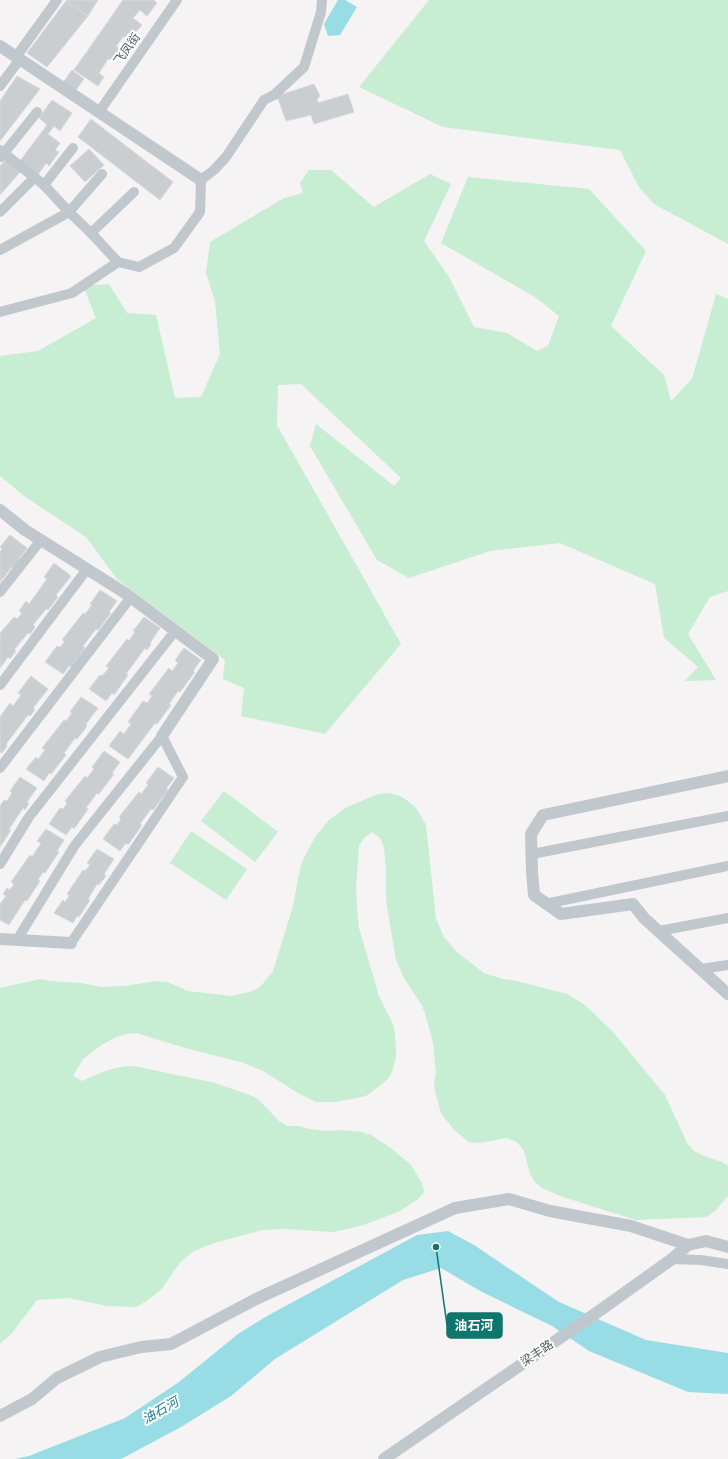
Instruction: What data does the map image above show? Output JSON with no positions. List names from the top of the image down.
{
  "streets": {
    "street": ["飞凤街", "梁丰路"]
  },
  "water": ["油石河"],
  "places": ["油石河"]
}
